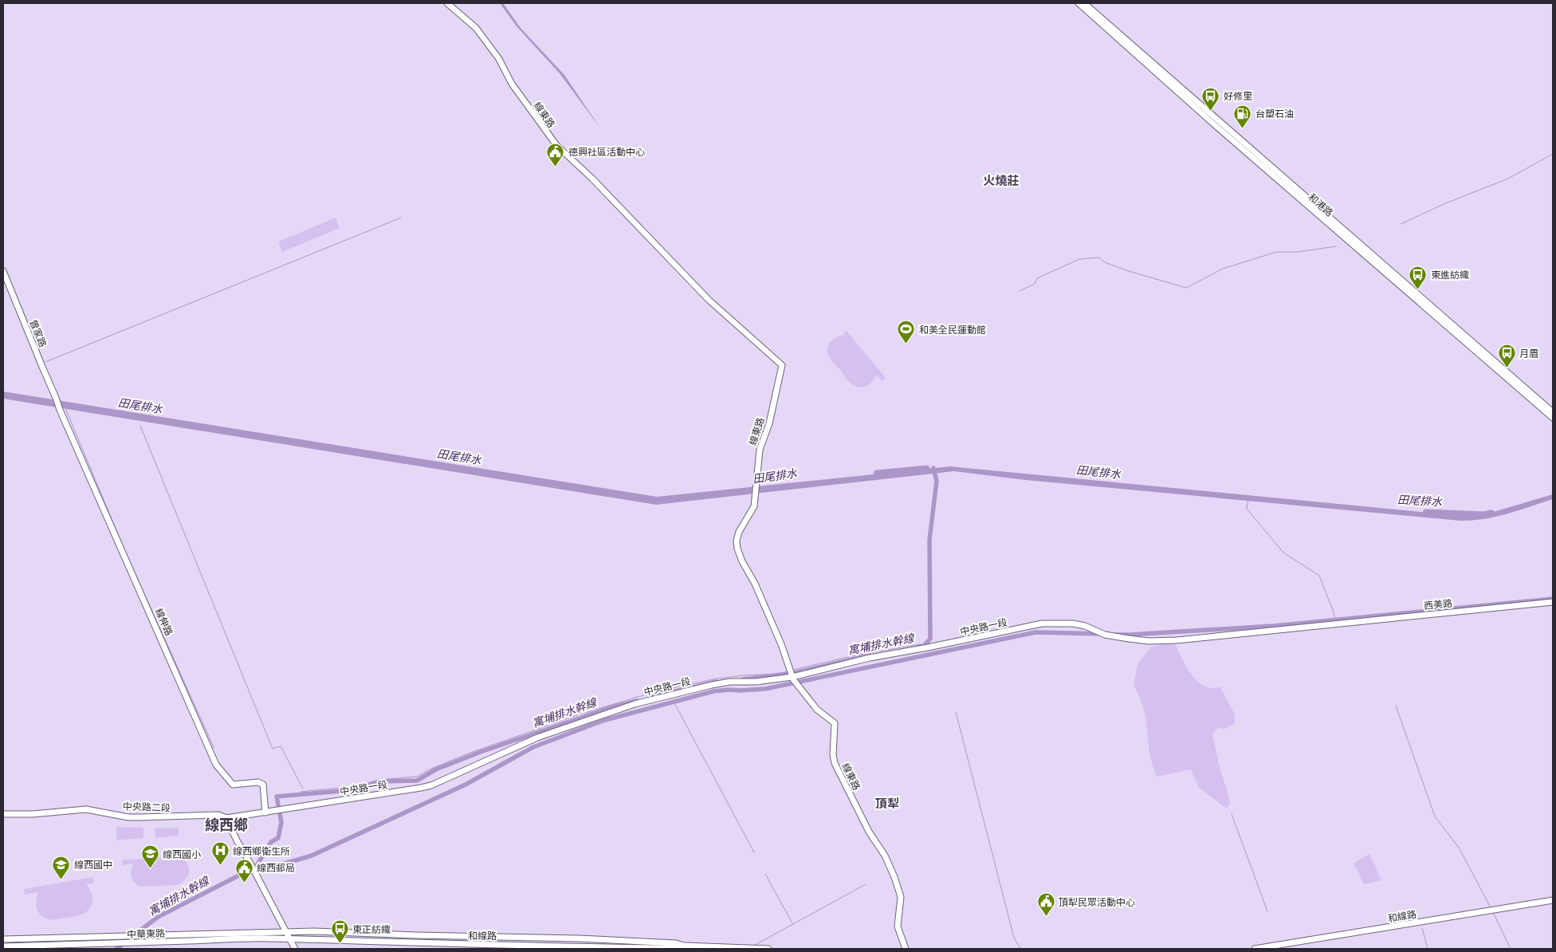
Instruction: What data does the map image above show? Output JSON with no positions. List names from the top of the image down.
{
  "streets": {
    "street": [
      "線東路",
      "和港路",
      "曾家路",
      "西美路",
      "線伸路",
      "中央路一段",
      "中央路二段",
      "和線路",
      "中華東路"
    ]
  },
  "crossings": [
    ["線東路", "中央路一段"],
    ["曾家路", "線伸路"],
    ["西美路", "中央路一段"],
    ["線伸路", "中央路一段"],
    ["線伸路", "中央路二段"],
    ["中央路一段", "中央路二段"],
    ["和線路", "中華東路"]
  ],
  "districts": ["火燒莊", "頂犁", "線西鄉"],
  "water": ["田尾排水", "寓埔排水幹線"],
  "places": {
    "bus stop": [
      "好修里",
      "東進紡織",
      "月眉",
      "東正紡織"
    ],
    "fuel station": ["台塑石油"],
    "public building": ["德興社區活動中心", "線西郵局", "頂犁民眾活動中心"],
    "sports": ["和美全民運動館"],
    "hospital": ["線西鄉衛生所"],
    "school or university": ["線西國小", "線西國中"]
  }
}
